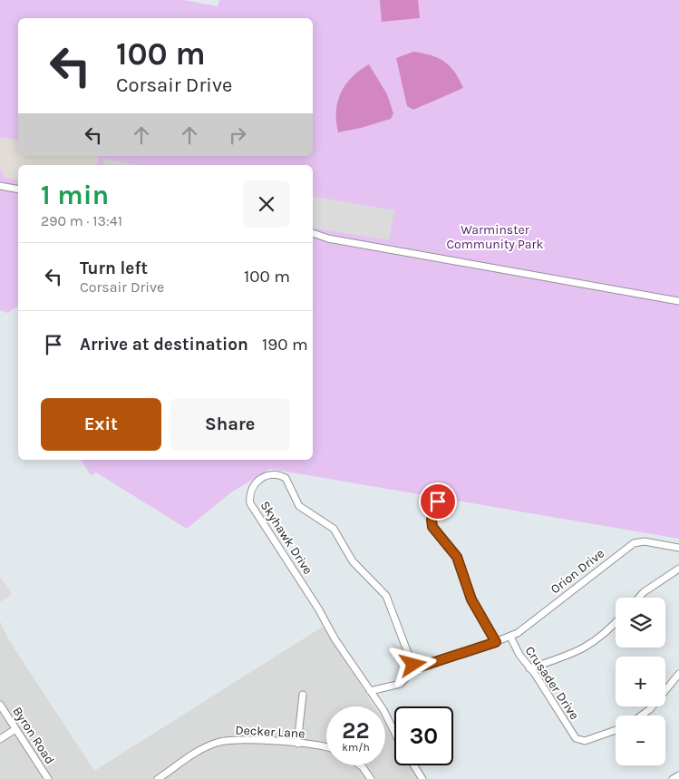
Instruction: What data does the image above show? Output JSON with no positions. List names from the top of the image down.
{
  "streets": {
    "street": [
      "Skyhawk Drive",
      "Orion Drive",
      "Crusader Drive",
      "Decker Lane",
      "Byron Road"
    ]
  },
  "crossings": [
    ["Orion Drive", "Crusader Drive"]
  ],
  "parks": ["Warminster Community Park"],
  "page": {
    "turn": ["100 m", "Corsair Drive"],
    "heading": ["1 min", "290 m · 13:41"],
    "list": [
      {
        "name": "Turn left",
        "note": "Corsair Drive",
        "value": "100 m"
      },
      {
        "name": "Arrive at destination",
        "value": "190 m"
      }
    ],
    "buttons": ["Exit", "Share"],
    "map_buttons": ["+", "−"],
    "speed": "22 km/h",
    "limit": "30"
  }
}
